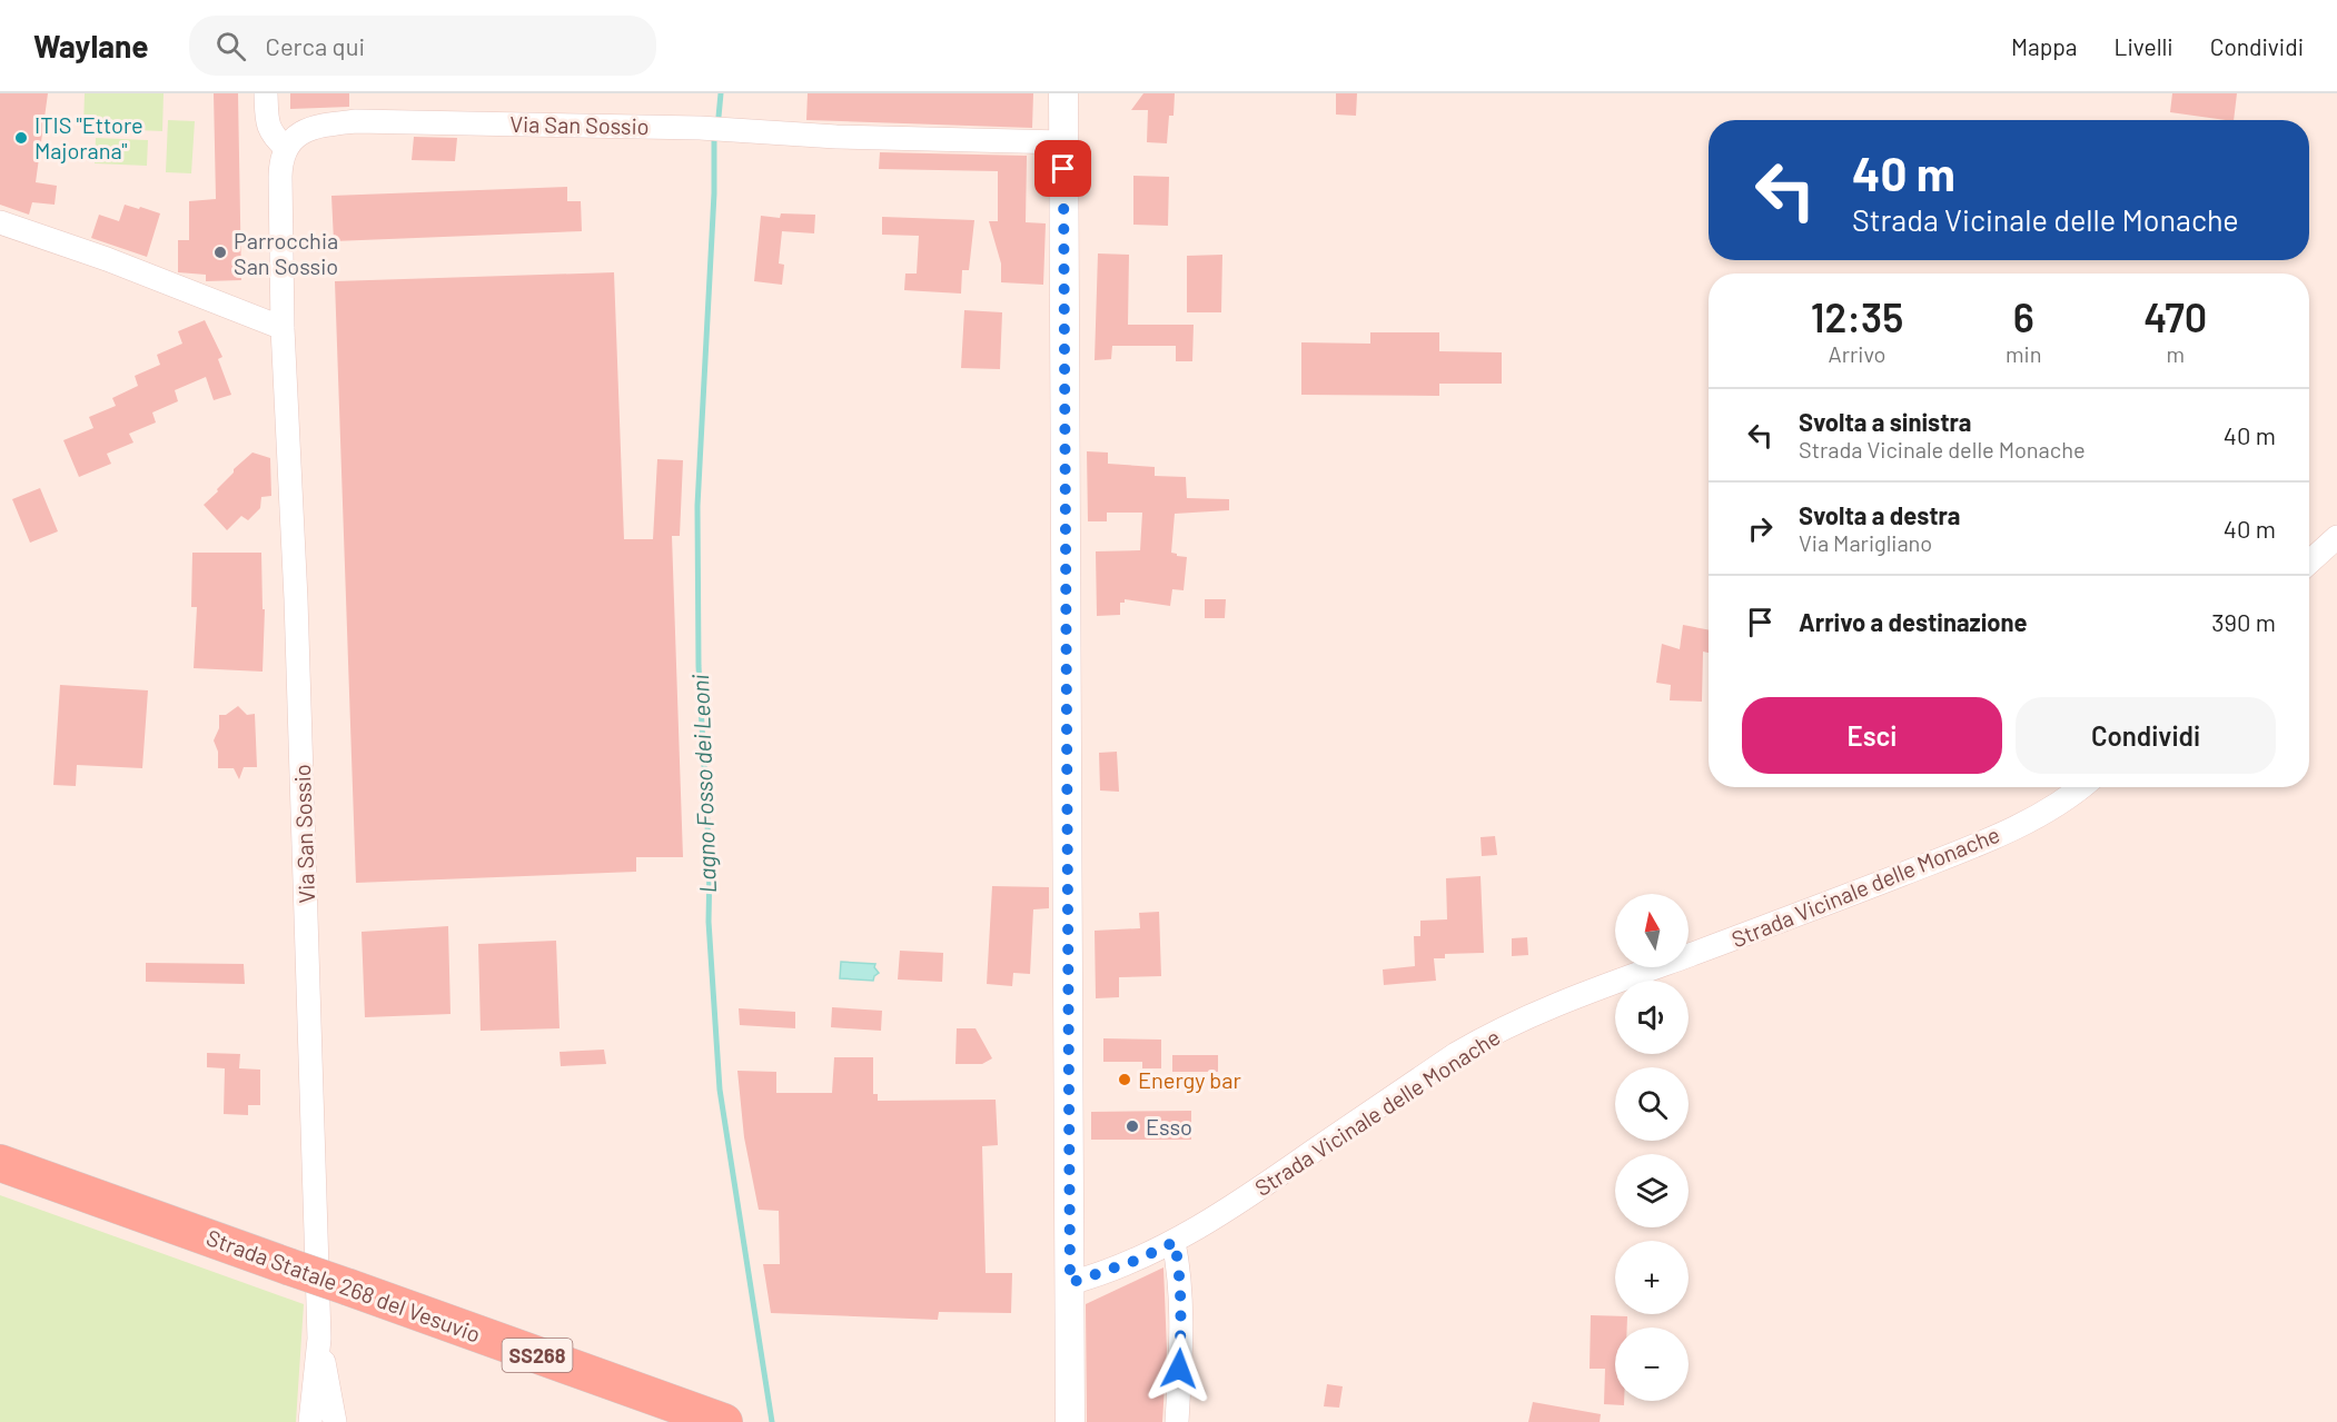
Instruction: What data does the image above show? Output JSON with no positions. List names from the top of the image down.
{
  "streets": {
    "highway": ["Strada Statale 268 del Vesuvio", "SS268"],
    "street": ["Via San Sossio", "Strada Vicinale delle Monache"]
  },
  "water": ["Lagno Fosso dei Leoni"],
  "places": [
    "ITIS \"Ettore Majorana\"",
    "Parrocchia San Sossio",
    "Energy bar",
    "Esso"
  ],
  "north": "top",
  "page": {
    "header": "Waylane",
    "search": "Cerca qui",
    "nav": ["Mappa", "Livelli", "Condividi"],
    "turn": ["40 m", "Strada Vicinale delle Monache"],
    "eta": [
      "12:35",
      "Arrivo",
      "6",
      "min",
      "470",
      "m"
    ],
    "list": [
      {
        "name": "Svolta a sinistra",
        "note": "Strada Vicinale delle Monache",
        "value": "40 m"
      },
      {
        "name": "Svolta a destra",
        "note": "Via Marigliano",
        "value": "40 m"
      },
      {
        "name": "Arrivo a destinazione",
        "value": "390 m"
      }
    ],
    "buttons": ["Esci", "Condividi"],
    "map_buttons": ["+", "−"]
  }
}
